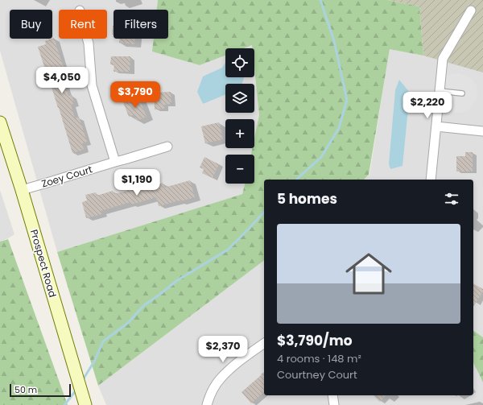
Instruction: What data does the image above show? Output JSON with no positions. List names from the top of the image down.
{
  "streets": {
    "main road": ["Prospect Road"],
    "street": ["Zoey Court"]
  },
  "crossings": [
    ["Zoey Court", "Prospect Road"]
  ],
  "scale_bar": "50 m",
  "page": {
    "chip": ["Buy", "Rent", "Filters"],
    "map_buttons": ["+", "−"],
    "price": [
      "$4,050",
      "$3,790",
      "$2,220",
      "$1,190",
      "$2,370"
    ],
    "heading": "5 homes",
    "list": [
      {
        "name": "$3,790/mo",
        "note": "4 rooms · 148 m² · Courtney Court"
      }
    ],
    "scale": "50 m"
  }
}
